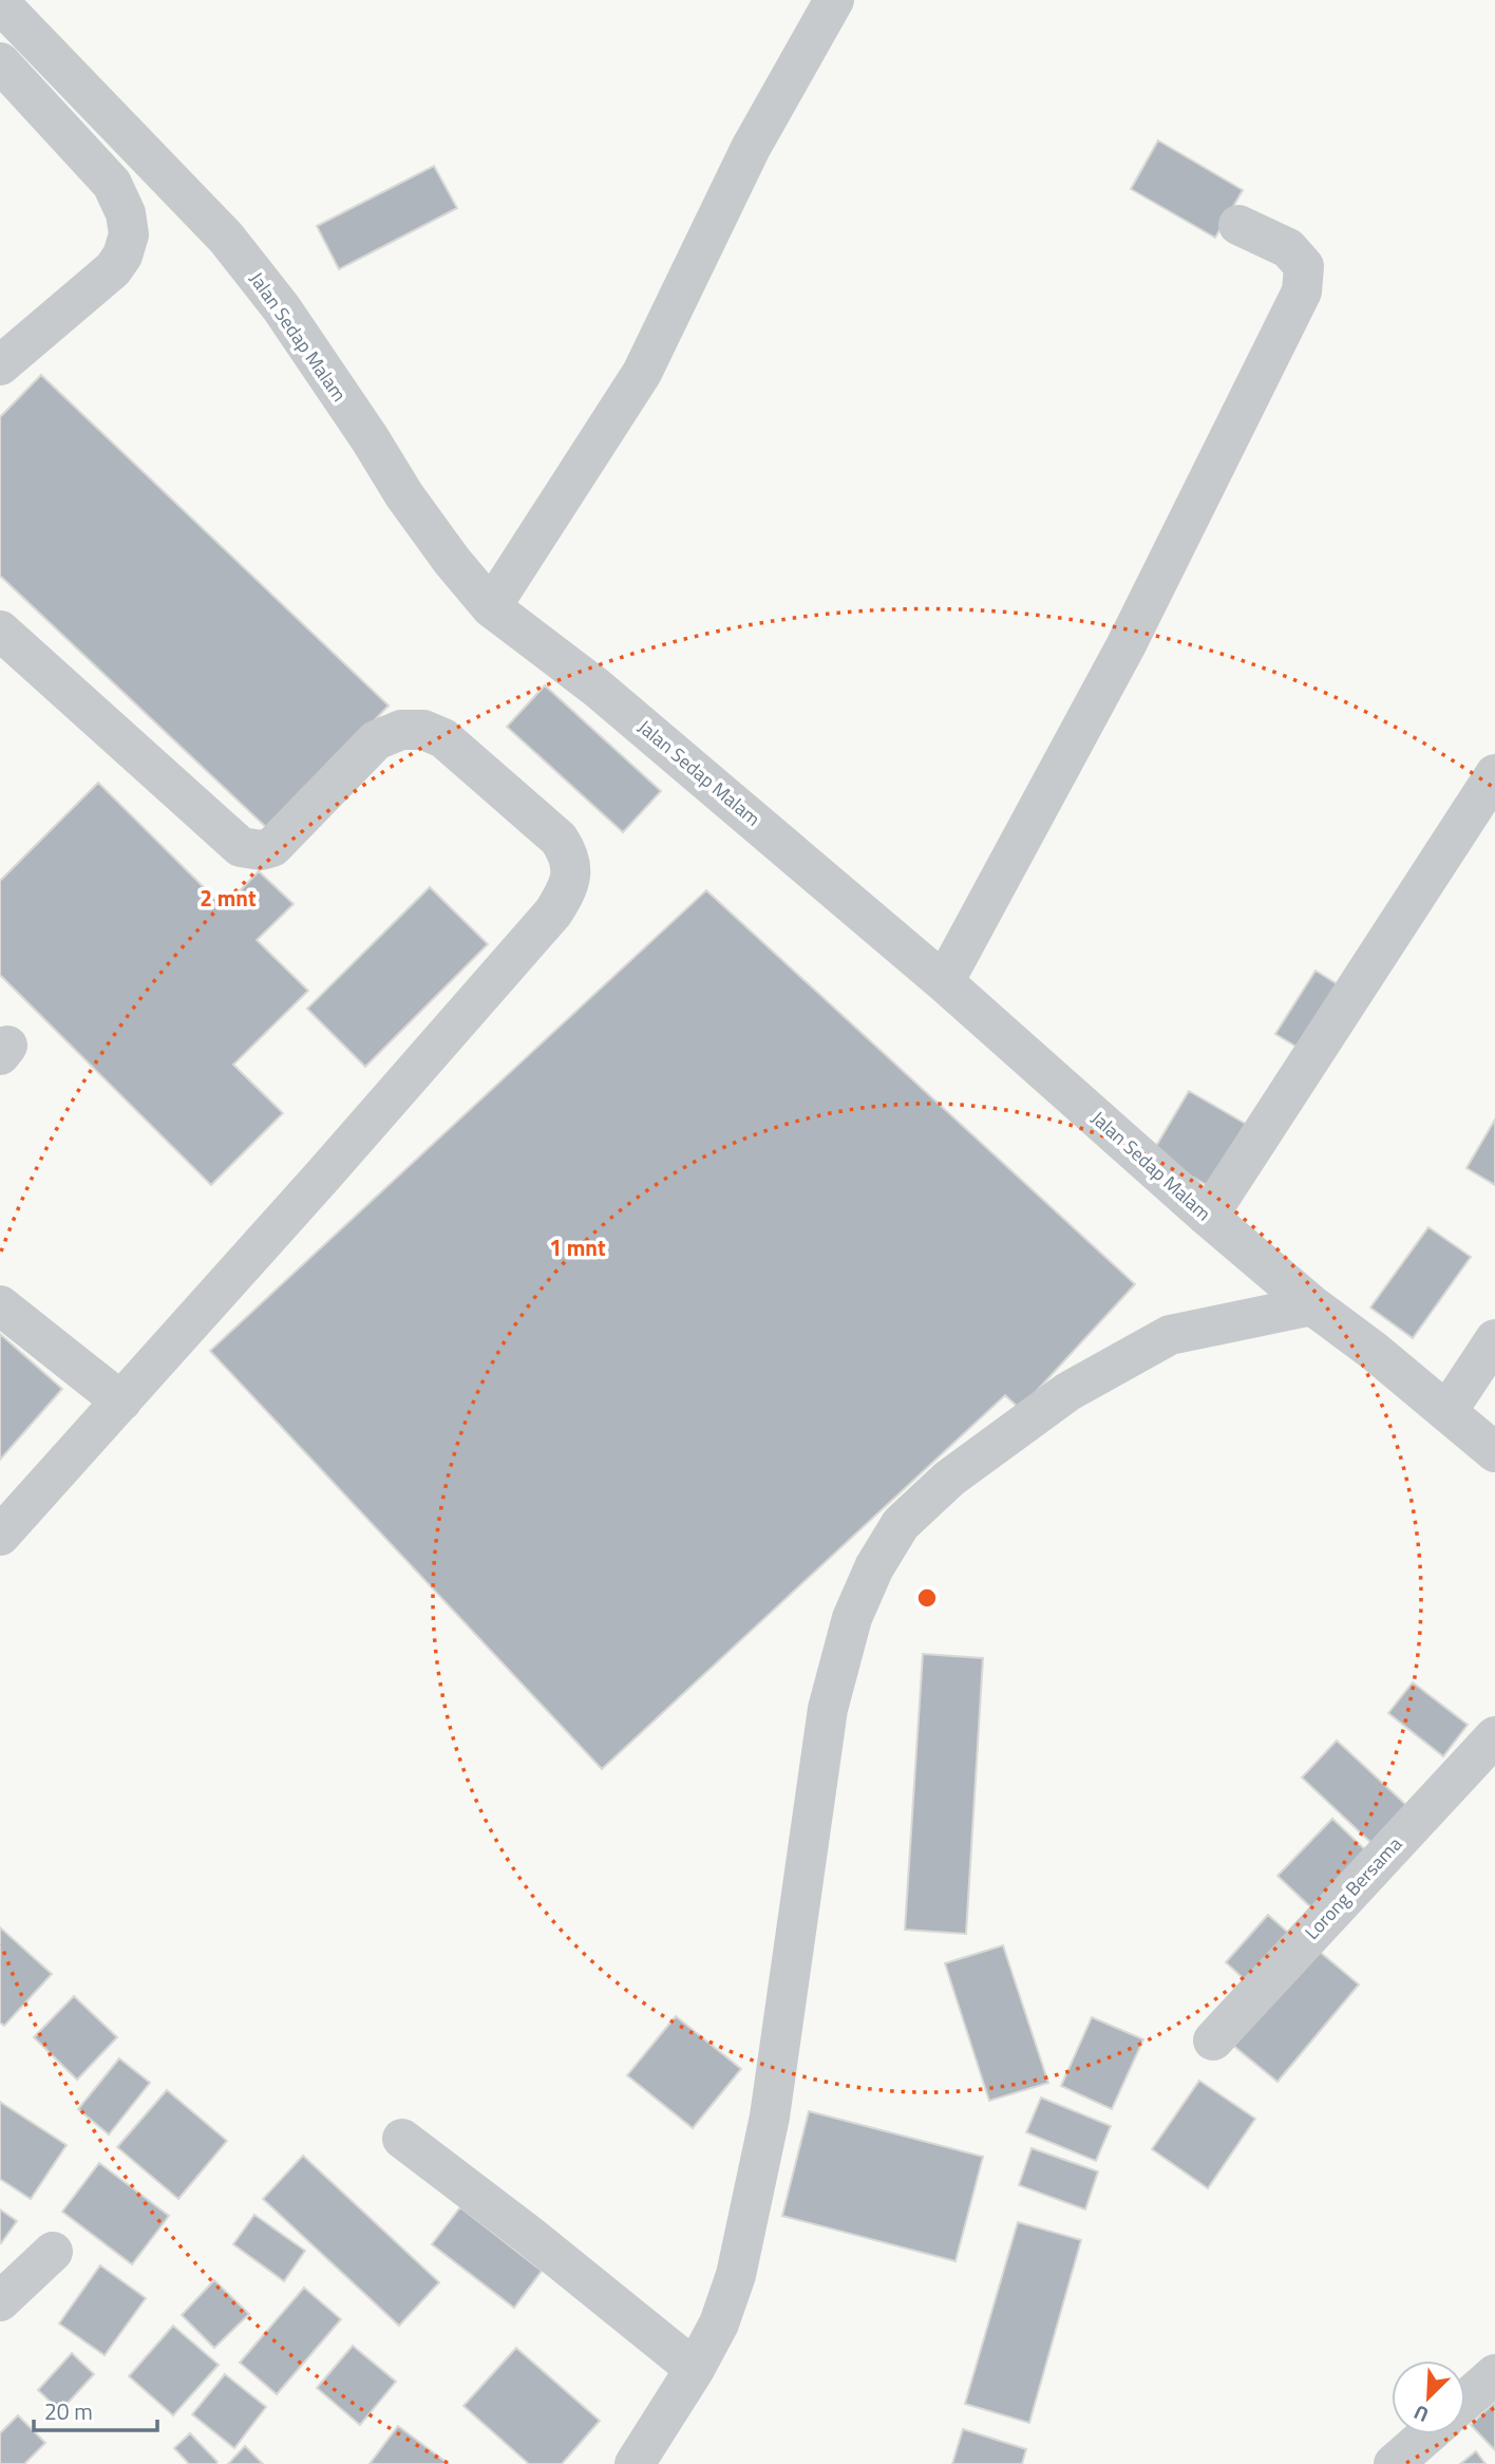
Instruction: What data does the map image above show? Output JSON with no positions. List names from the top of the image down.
{
  "streets": {
    "street": ["Jalan Sedap Malam", "Lorong Bersama"]
  },
  "scale_bar": "20 m",
  "north": "bottom left",
  "rings": ["2 mnt", "1 mnt"]
}
